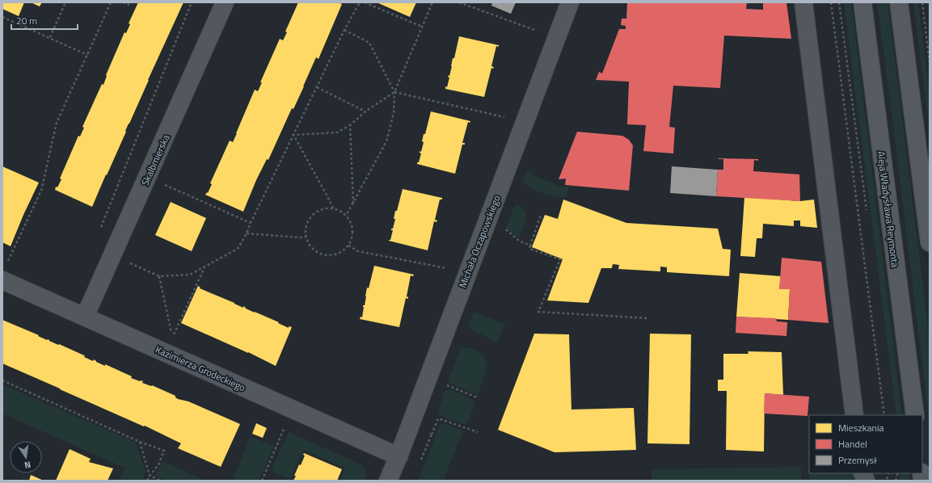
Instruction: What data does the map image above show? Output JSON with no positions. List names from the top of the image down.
{
  "streets": {
    "main road": ["Aleja Władysława Reymonta"],
    "street": ["Skalbmierska", "Michała Oczapowskiego", "Kazimierza Grodeckiego"]
  },
  "crossings": [
    ["Skalbmierska", "Kazimierza Grodeckiego"],
    ["Michała Oczapowskiego", "Kazimierza Grodeckiego"]
  ],
  "legend": ["Mieszkania", "Handel", "Przemysł"],
  "scale_bar": "20 m",
  "north": "bottom"
}
